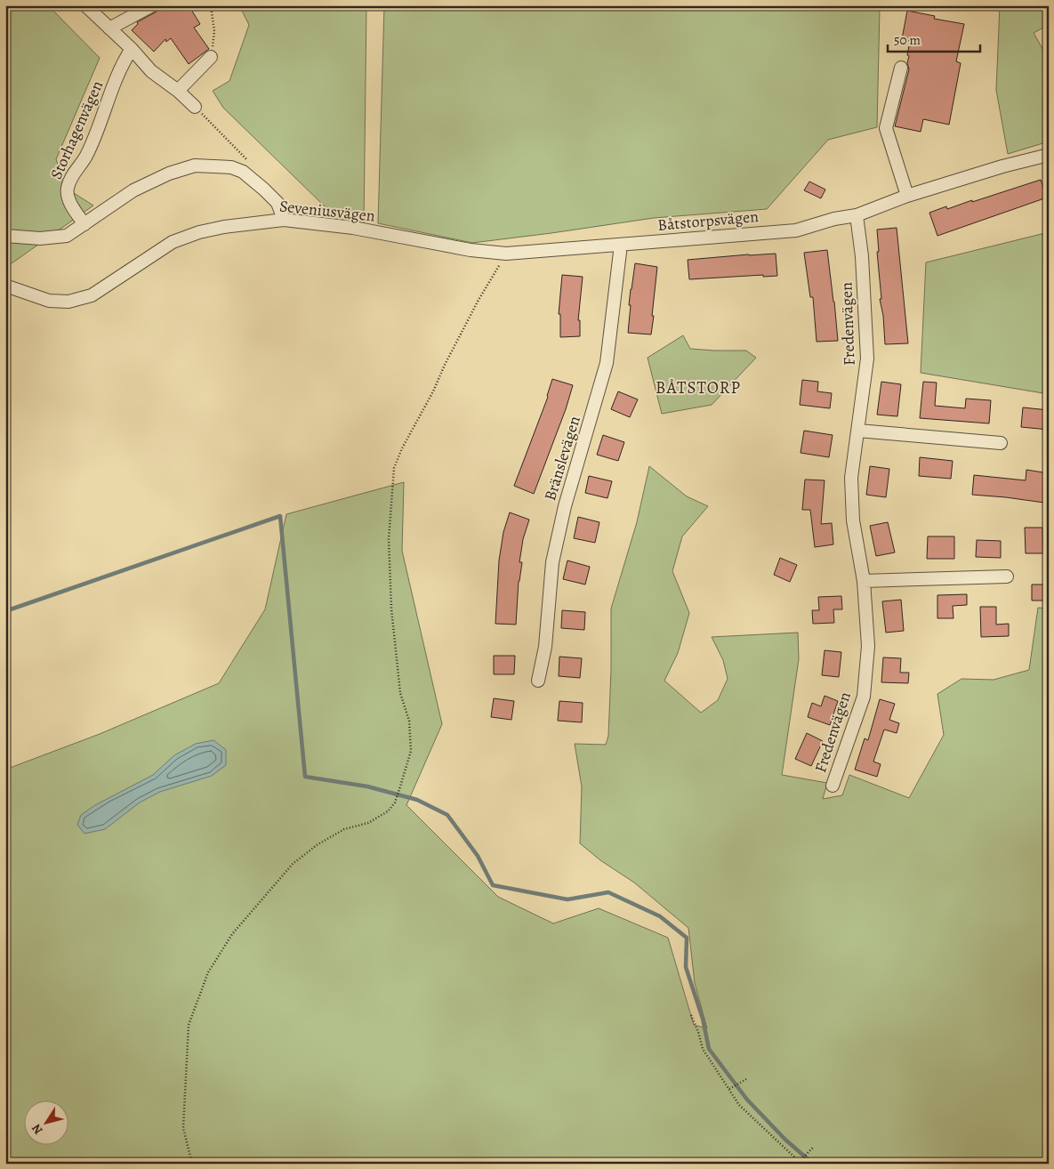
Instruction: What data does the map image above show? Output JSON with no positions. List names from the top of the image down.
{
  "streets": {
    "street": [
      "Storhagenvägen",
      "Seveniusvägen",
      "Båtstorpsvägen",
      "Fredenvägen",
      "Bränslevägen"
    ]
  },
  "crossings": [
    ["Seveniusvägen", "Båtstorpsvägen"],
    ["Båtstorpsvägen", "Fredenvägen"],
    ["Båtstorpsvägen", "Bränslevägen"]
  ],
  "districts": ["BÅTSTORP"],
  "scale_bar": "50 m",
  "north": "bottom left"
}
